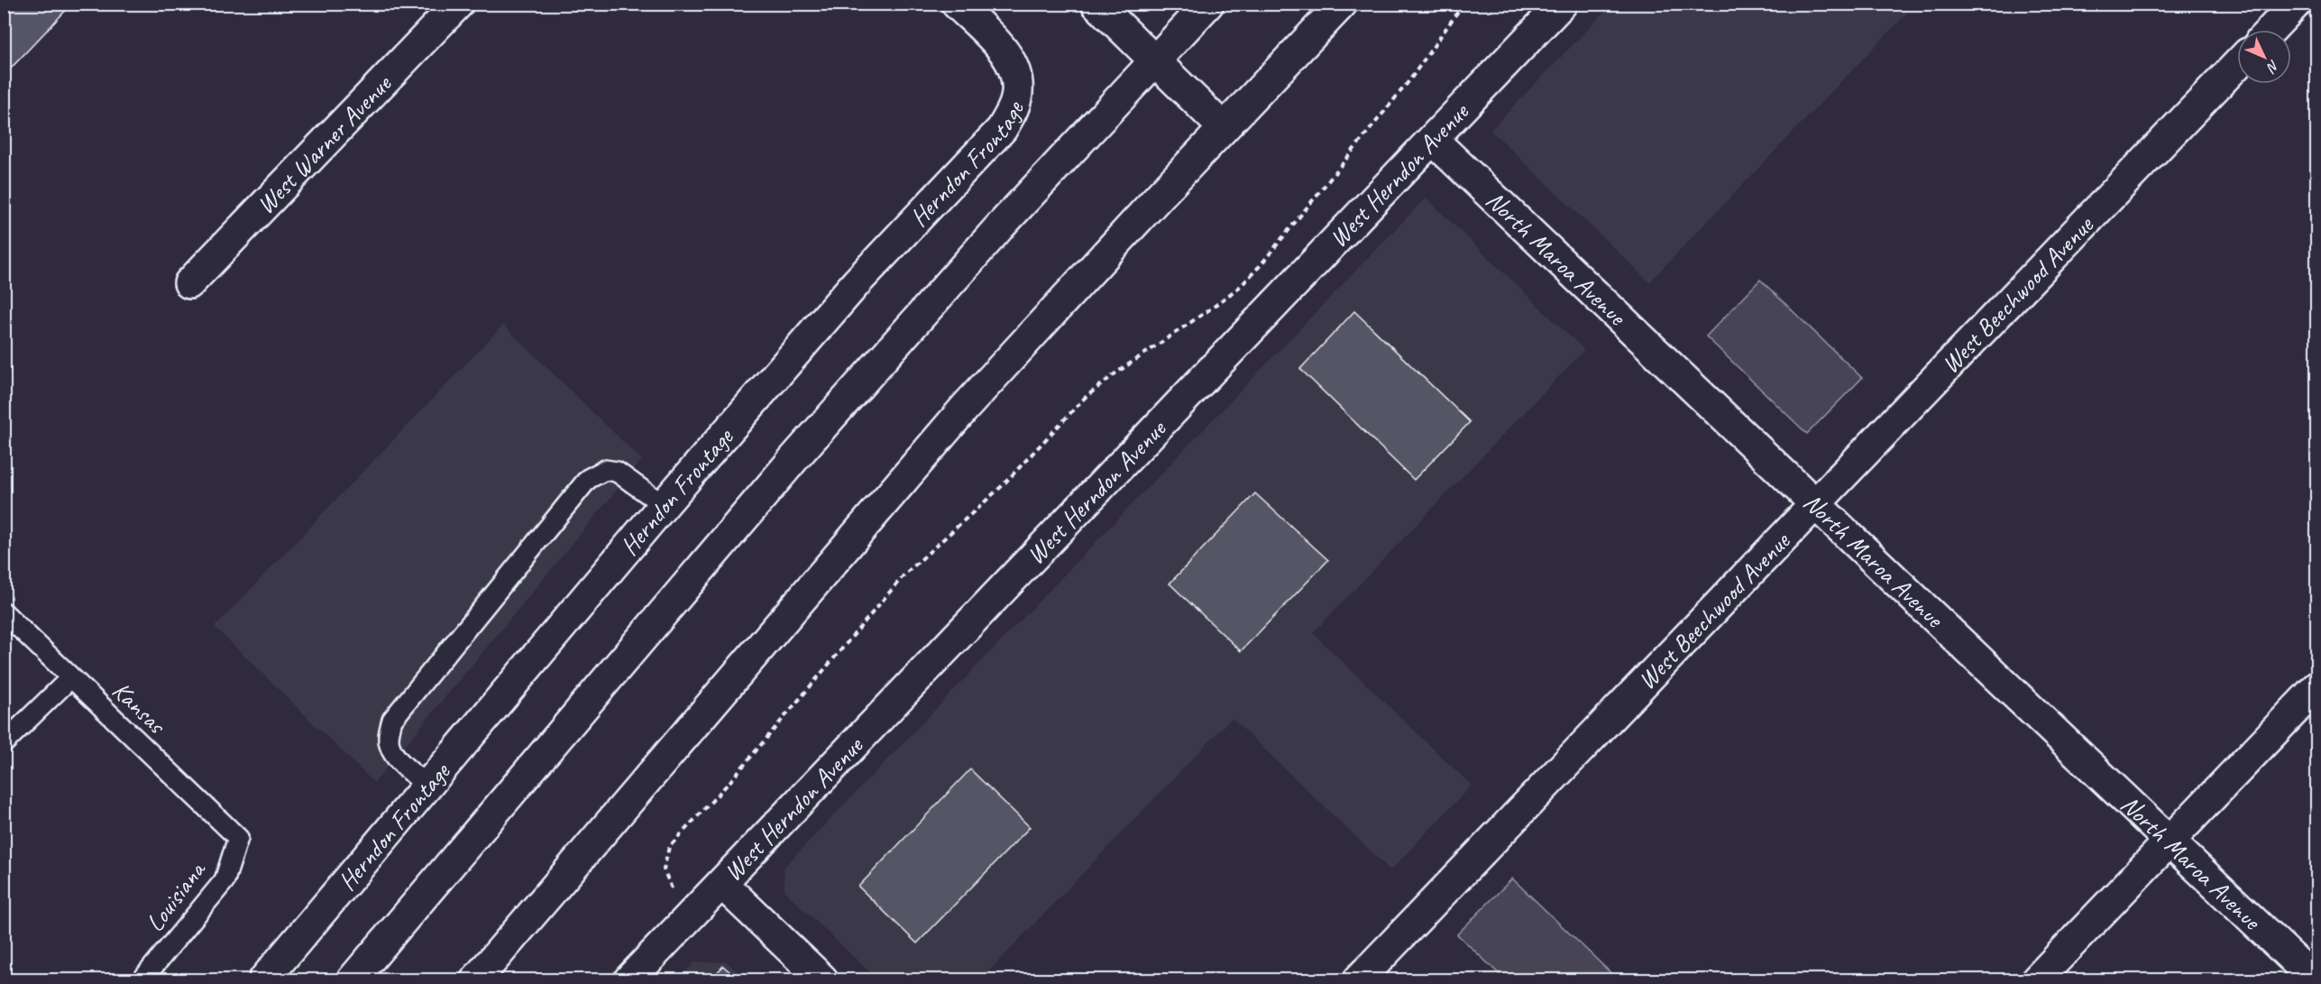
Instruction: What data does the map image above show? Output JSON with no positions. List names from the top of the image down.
{
  "streets": {
    "street": [
      "West Warner Avenue",
      "Herndon Frontage",
      "West Herndon Avenue",
      "North Maroa Avenue",
      "West Beechwood Avenue"
    ],
    "lane": ["Kansas", "Louisiana"]
  },
  "crossings": [
    ["West Herndon Avenue", "North Maroa Avenue"],
    ["North Maroa Avenue", "West Beechwood Avenue"],
    ["Kansas", "Louisiana"]
  ],
  "north": "bottom right"
}
